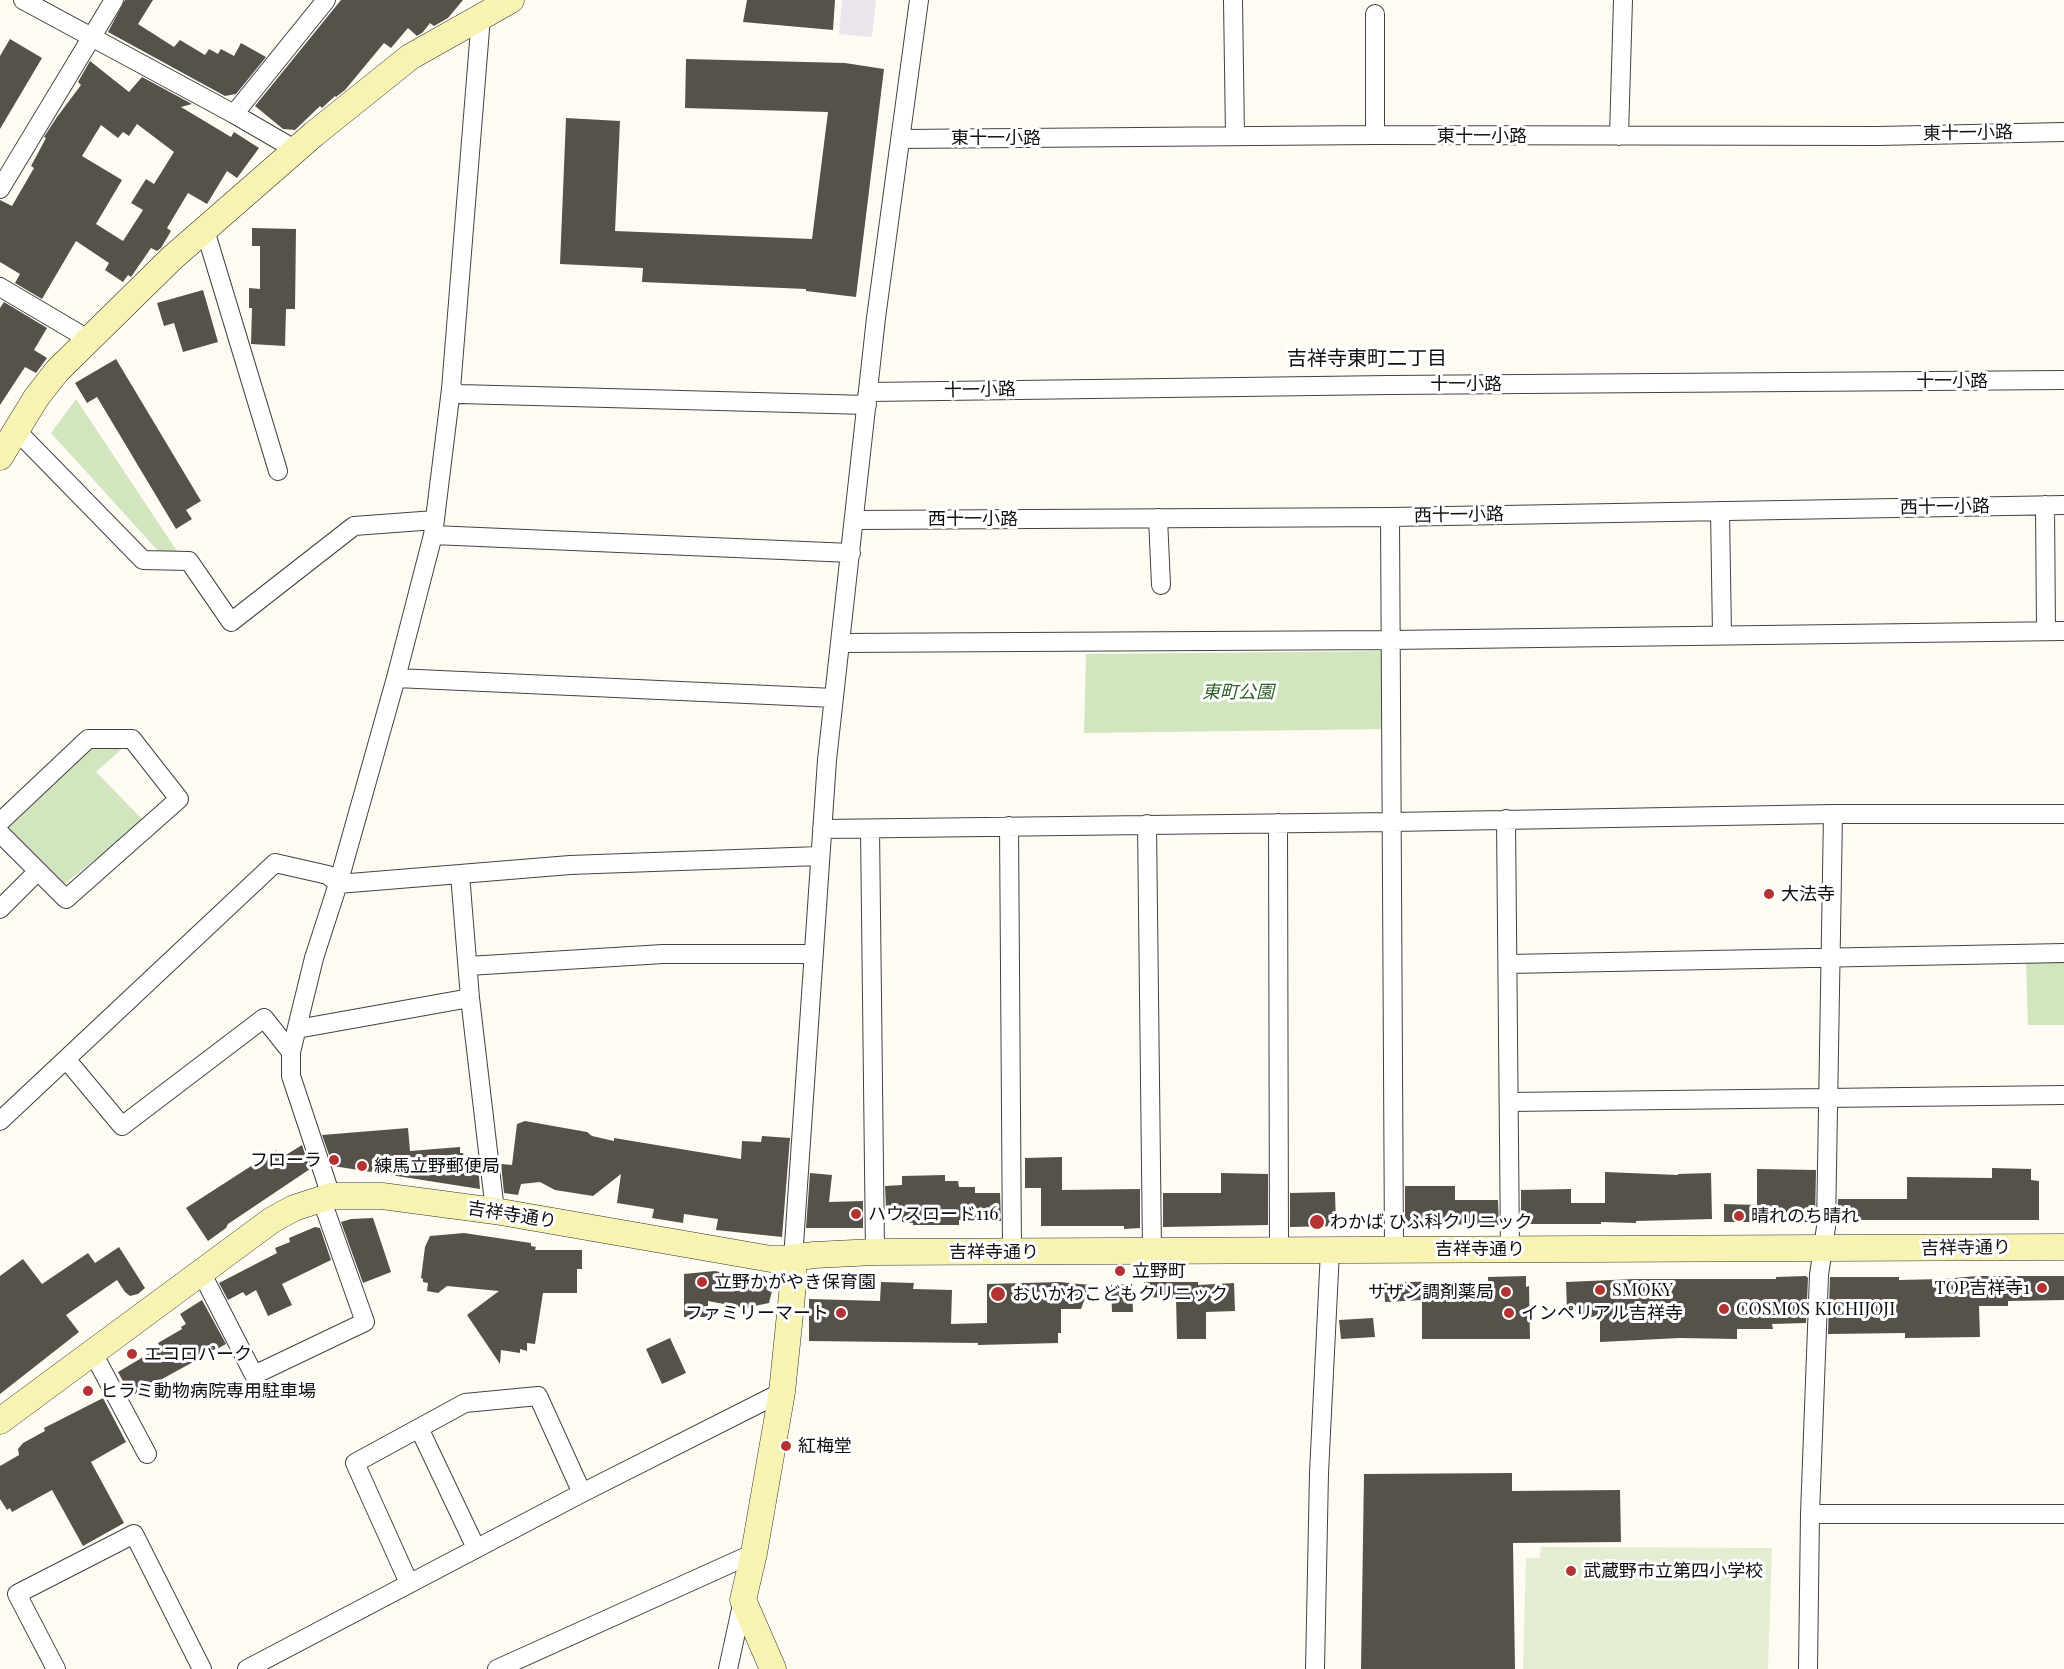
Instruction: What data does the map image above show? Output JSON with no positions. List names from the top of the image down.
{
  "streets": {
    "main road": ["吉祥寺通り"],
    "street": ["東十一小路", "十一小路", "西十一小路"]
  },
  "districts": ["吉祥寺東町二丁目"],
  "parks": ["東町公園"],
  "places": [
    "大法寺",
    "フローラ",
    "練馬立野郵便局",
    "ハウスロード116",
    "晴れのち晴れ",
    "わかば ひふ科クリニック",
    "立野町",
    "立野かがやき保育園",
    "TOP吉祥寺1",
    "SMOKY",
    "サザン調剤薬局",
    "おいかわこどもクリニック",
    "COSMOS KICHIJOJI",
    "ファミリーマート",
    "インペリアル吉祥寺",
    "エコロパーク",
    "ヒラミ動物病院専用駐車場",
    "紅梅堂",
    "武蔵野市立第四小学校"
  ]
}
